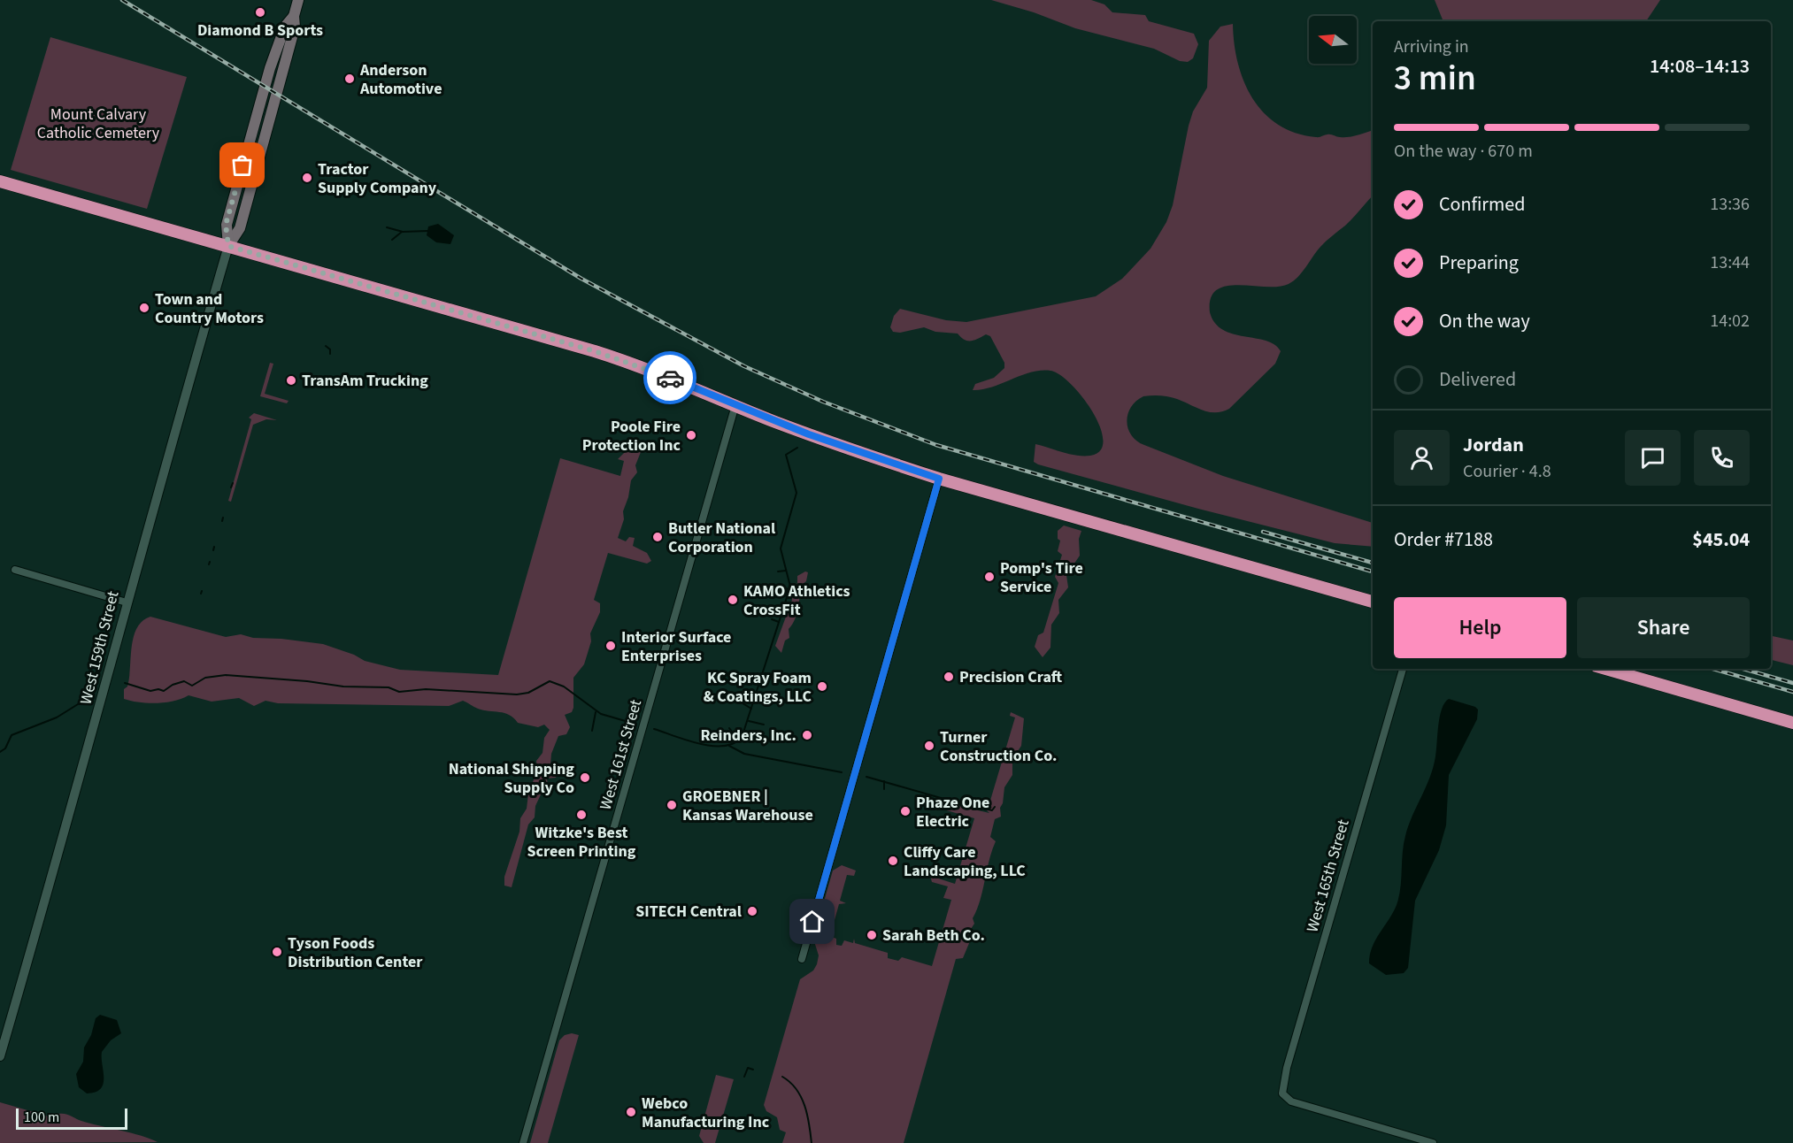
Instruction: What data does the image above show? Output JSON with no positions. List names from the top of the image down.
{
  "streets": {
    "main road": ["West 159th Street"],
    "street": ["West 161st Street", "West 165th Street"]
  },
  "parks": ["Mount Calvary Catholic Cemetery"],
  "places": [
    "Diamond B Sports",
    "Anderson Automotive",
    "Tractor Supply Company",
    "Town and Country Motors",
    "TransAm Trucking",
    "Poole Fire Protection Inc",
    "Butler National Corporation",
    "Pomp's Tire Service",
    "KAMO Athletics CrossFit",
    "Interior Surface Enterprises",
    "Precision Craft",
    "KC Spray Foam & Coatings, LLC",
    "Reinders, Inc.",
    "Turner Construction Co.",
    "National Shipping Supply Co",
    "GROEBNER | Kansas Warehouse",
    "Phaze One Electric",
    "Witzke's Best Screen Printing",
    "Cliffy Care Landscaping, LLC",
    "SITECH Central",
    "Sarah Beth Co.",
    "Tyson Foods Distribution Center",
    "Webco Manufacturing Inc"
  ],
  "scale_bar": "100 m",
  "north": "left",
  "page": {
    "heading": ["3 min", "Arriving in", "14:08–14:13"],
    "panel": [
      "Jordan",
      "Courier · 4.8",
      "Order #7188",
      "$45.04"
    ],
    "bar": "On the way · 670 m",
    "list": [
      ["Confirmed", "13:36"],
      ["Preparing", "13:44"],
      ["On the way", "14:02"],
      "Delivered"
    ],
    "buttons": ["Help", "Share"],
    "scale": "100 m"
  }
}
